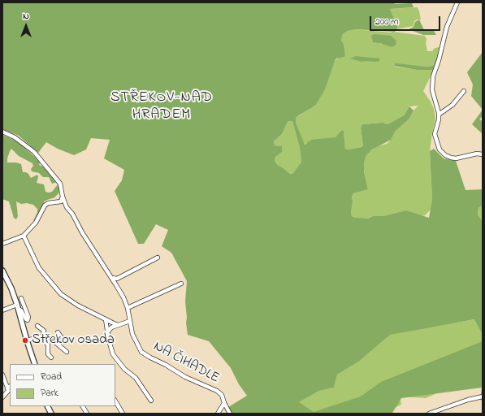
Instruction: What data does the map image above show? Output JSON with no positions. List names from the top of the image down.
{
  "streets": {
    "street": ["NA ČIHADLE"]
  },
  "districts": ["STŘEKOV-NAD HRADEM"],
  "places": ["Střekov osada"],
  "legend": ["Road", "Park"],
  "scale_bar": "200 m",
  "north": "top"
}
